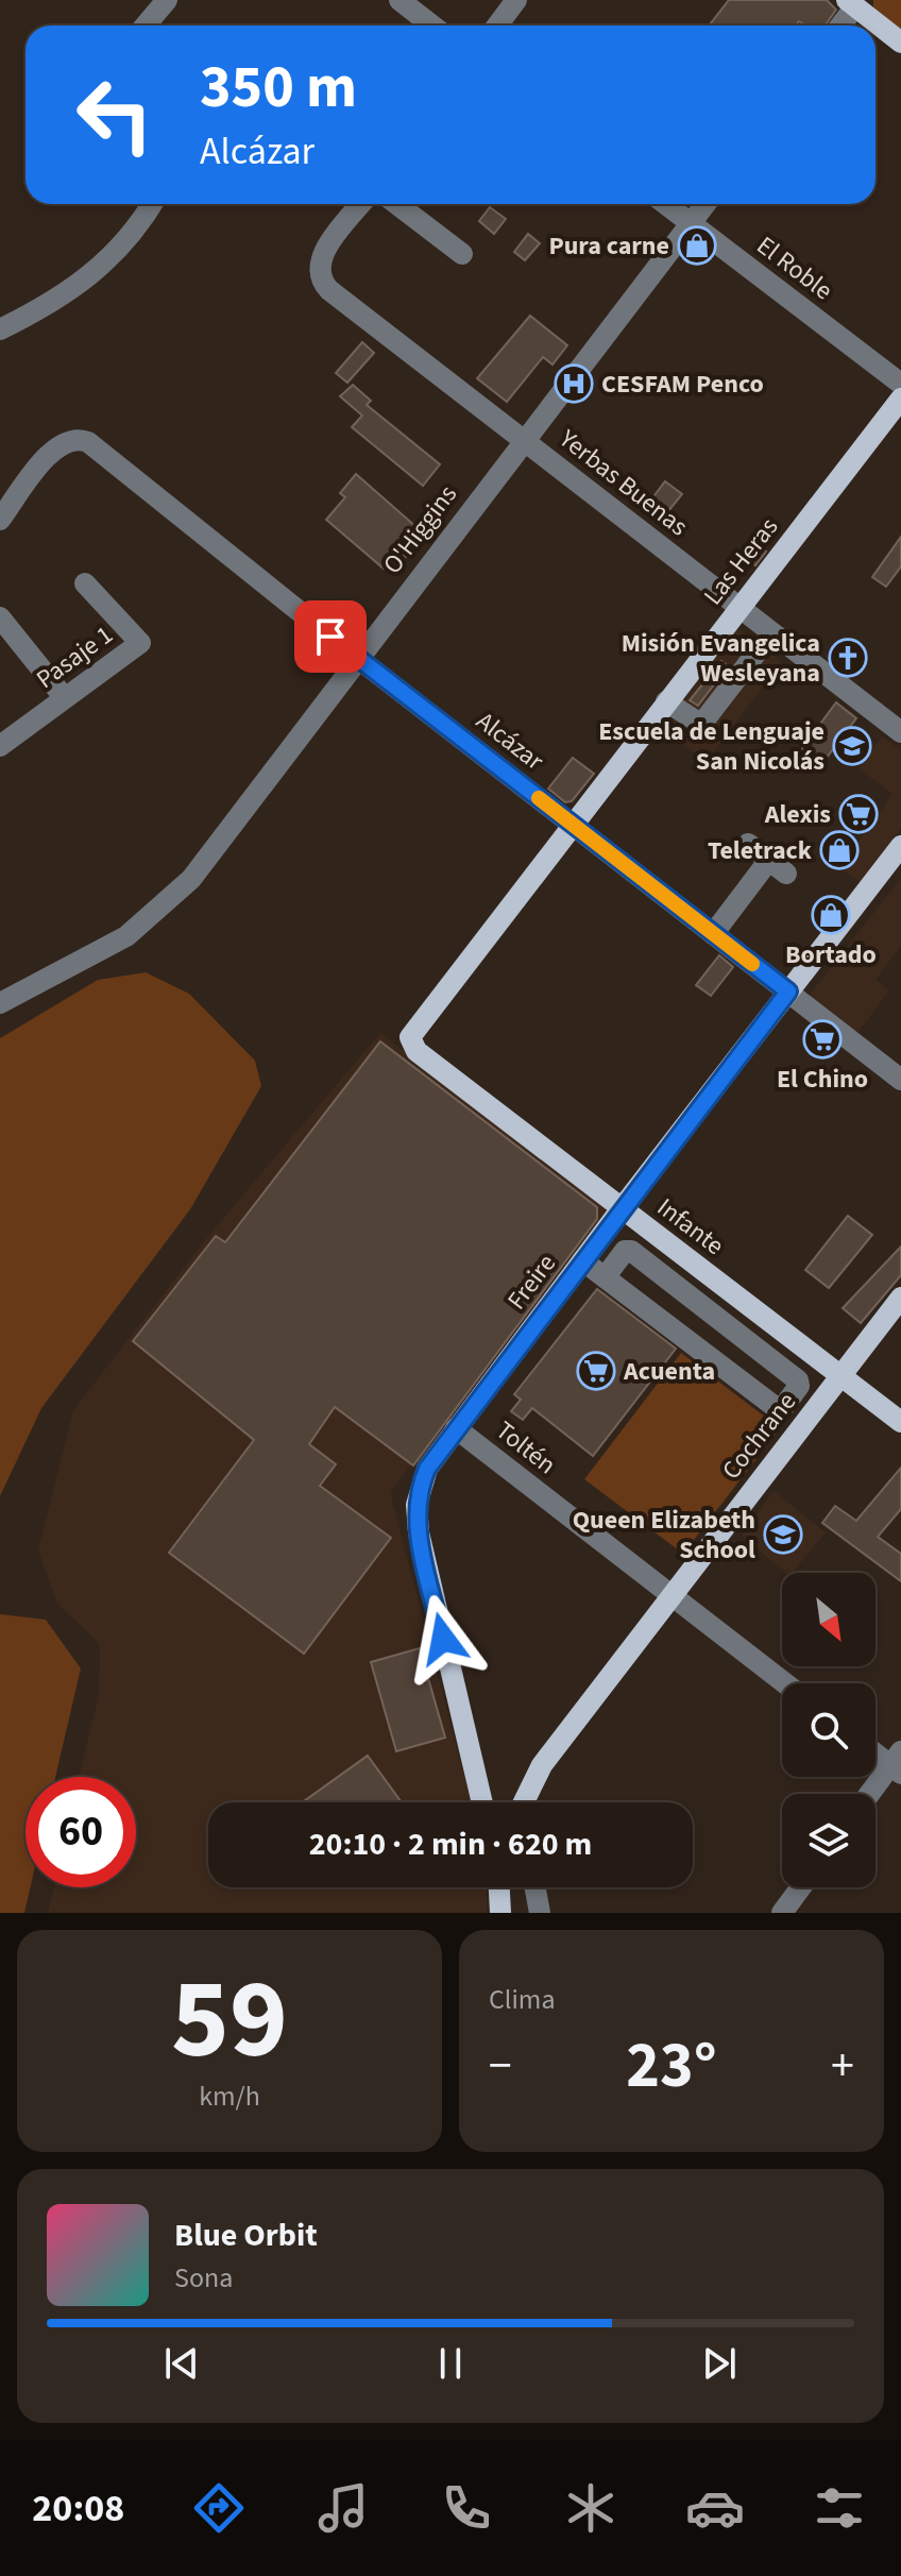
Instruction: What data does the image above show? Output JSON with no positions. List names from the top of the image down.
{
  "streets": {
    "main road": [
      "Las Heras",
      "Infante",
      "Freire",
      "Cochrane"
    ],
    "street": [
      "El Roble",
      "Yerbas Buenas",
      "O'Higgins",
      "Pasaje 1",
      "Alcázar",
      "Toltén"
    ]
  },
  "crossings": [
    ["El Roble", "O'Higgins"],
    ["Yerbas Buenas", "O'Higgins"],
    ["Yerbas Buenas", "Las Heras"],
    ["O'Higgins", "Alcázar"],
    ["Las Heras", "Alcázar"],
    ["Las Heras", "Infante"],
    ["Alcázar", "Freire"],
    ["Infante", "Freire"],
    ["Infante", "Cochrane"],
    ["Freire", "Toltén"],
    ["Cochrane", "Toltén"]
  ],
  "places": {
    "shop": ["Pura carne", "Teletrack", "Bortado"],
    "hospital": ["CESFAM Penco"],
    "church": ["Misión Evangelica Wesleyana"],
    "school or university": ["Escuela de Lenguaje San Nicolás", "Queen Elizabeth School"],
    "supermarket": ["Alexis", "El Chino", "Acuenta"]
  },
  "north": "bottom right",
  "page": {
    "turn": ["350 m", "Alcázar"],
    "limit": "60",
    "trip": "20:10 · 2 min · 620 m",
    "tile": [
      ["59", "km/h"],
      "Clima"
    ],
    "heat": ["−", "23°", "+"],
    "song": ["Blue Orbit", "Sona"],
    "tabs": "20:08"
  }
}
